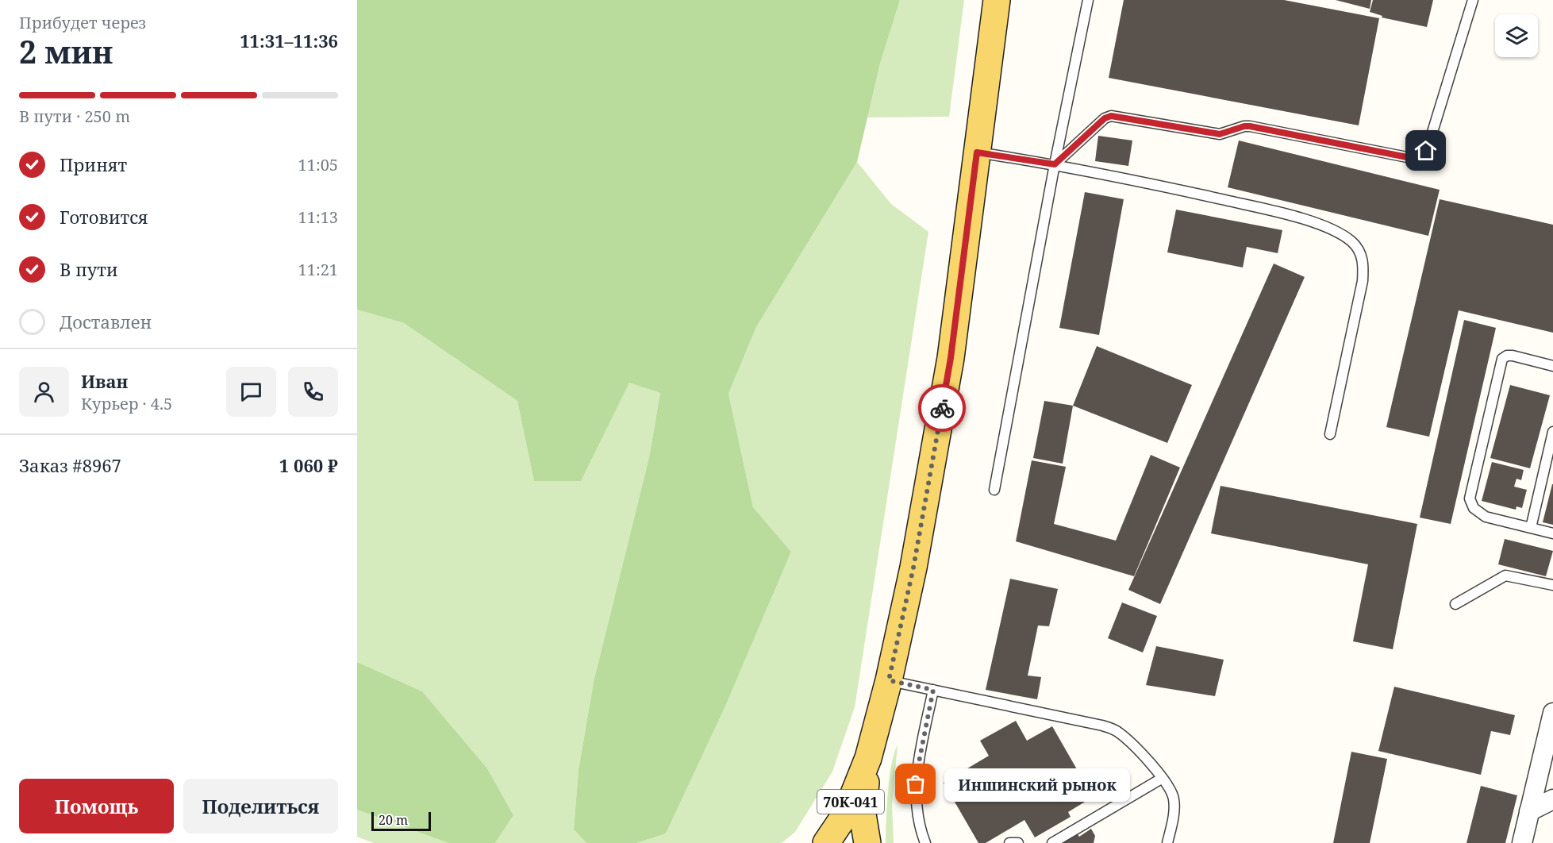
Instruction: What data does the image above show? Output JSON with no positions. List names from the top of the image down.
{
  "streets": {
    "main road": ["70К-041"]
  },
  "places": ["Иншинский рынок"],
  "scale_bar": "20 m",
  "page": {
    "heading": ["2 мин", "Прибудет через", "11:31–11:36"],
    "panel": [
      "Иван",
      "Курьер · 4.5",
      "Заказ #8967",
      "1 060 ₽"
    ],
    "bar": "В пути · 250 m",
    "list": [
      ["Принят", "11:05"],
      ["Готовится", "11:13"],
      ["В пути", "11:21"],
      "Доставлен"
    ],
    "bubble": "Иншинский рынок",
    "buttons": ["Помощь", "Поделиться"],
    "scale": "20 m"
  }
}
